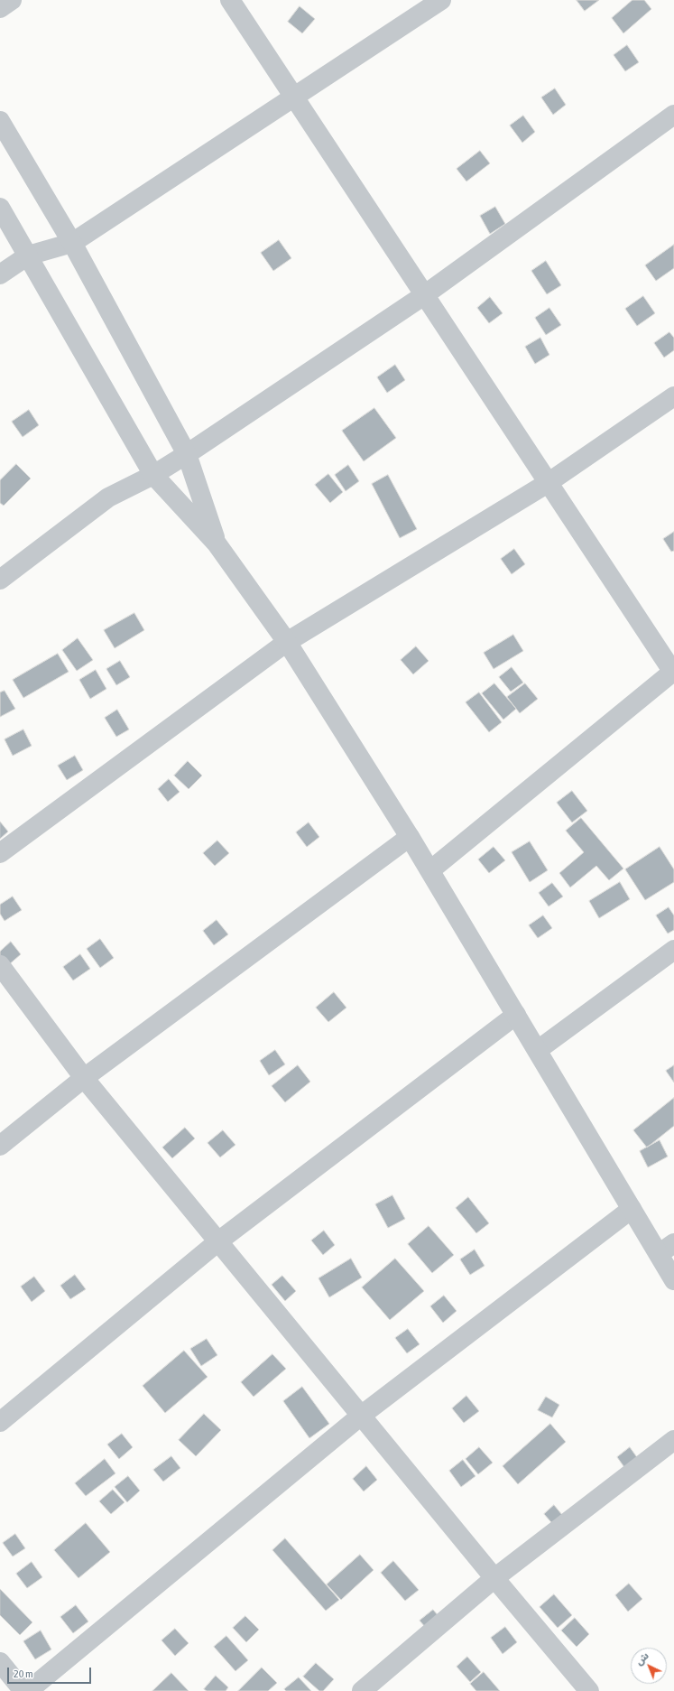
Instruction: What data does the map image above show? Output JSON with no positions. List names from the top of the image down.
{
  "scale_bar": "20 m",
  "north": "top left"
}
